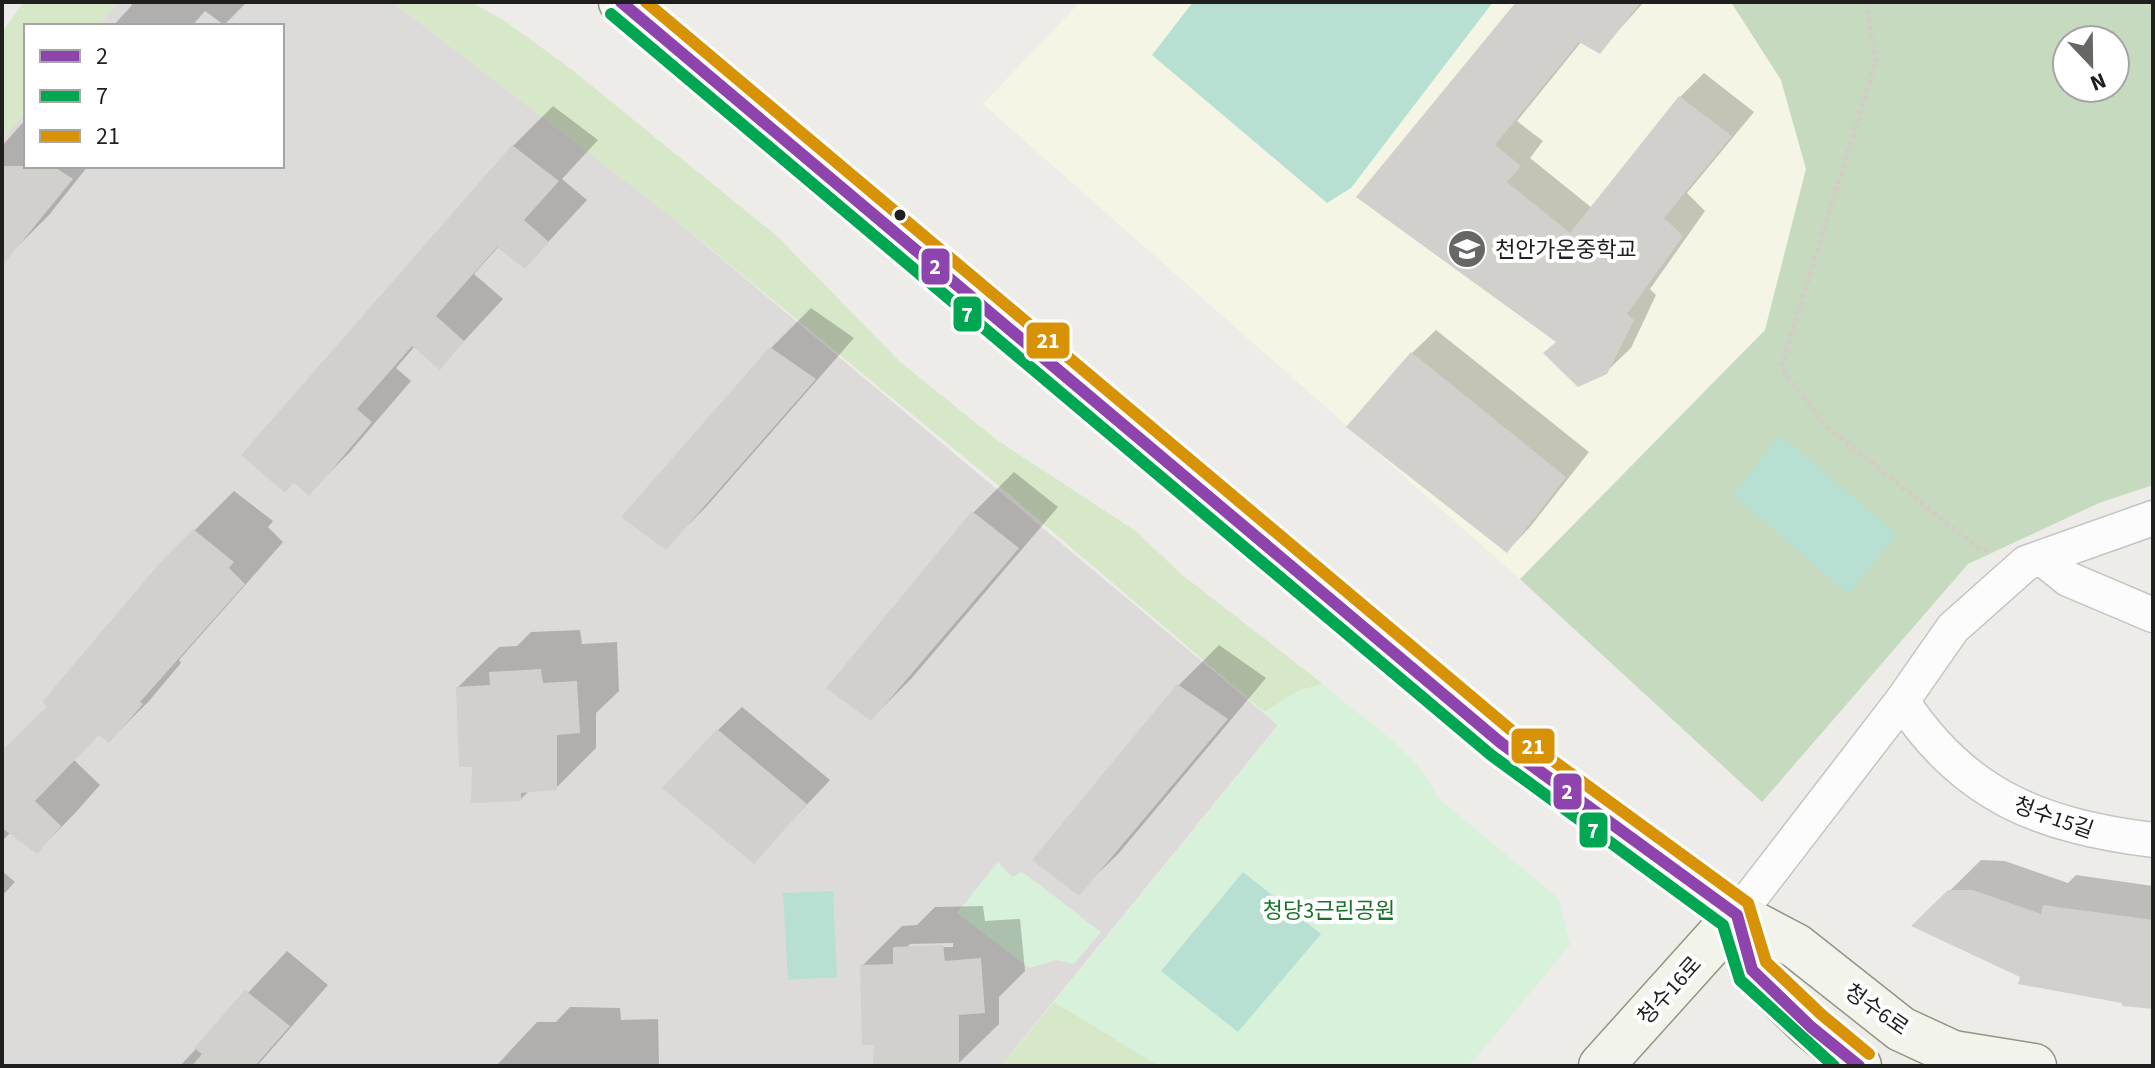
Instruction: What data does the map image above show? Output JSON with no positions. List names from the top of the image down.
{
  "streets": {
    "street": ["청수15길", "청수16로", "청수6로"]
  },
  "crossings": [
    ["청수16로", "청수6로"]
  ],
  "parks": ["청당3근린공원"],
  "places": {
    "school or university": ["천안가온중학교"]
  },
  "lines": ["transit line 2", "transit line 21", "transit line 7"],
  "legend": ["2", "7", "21"],
  "north": "bottom"
}
